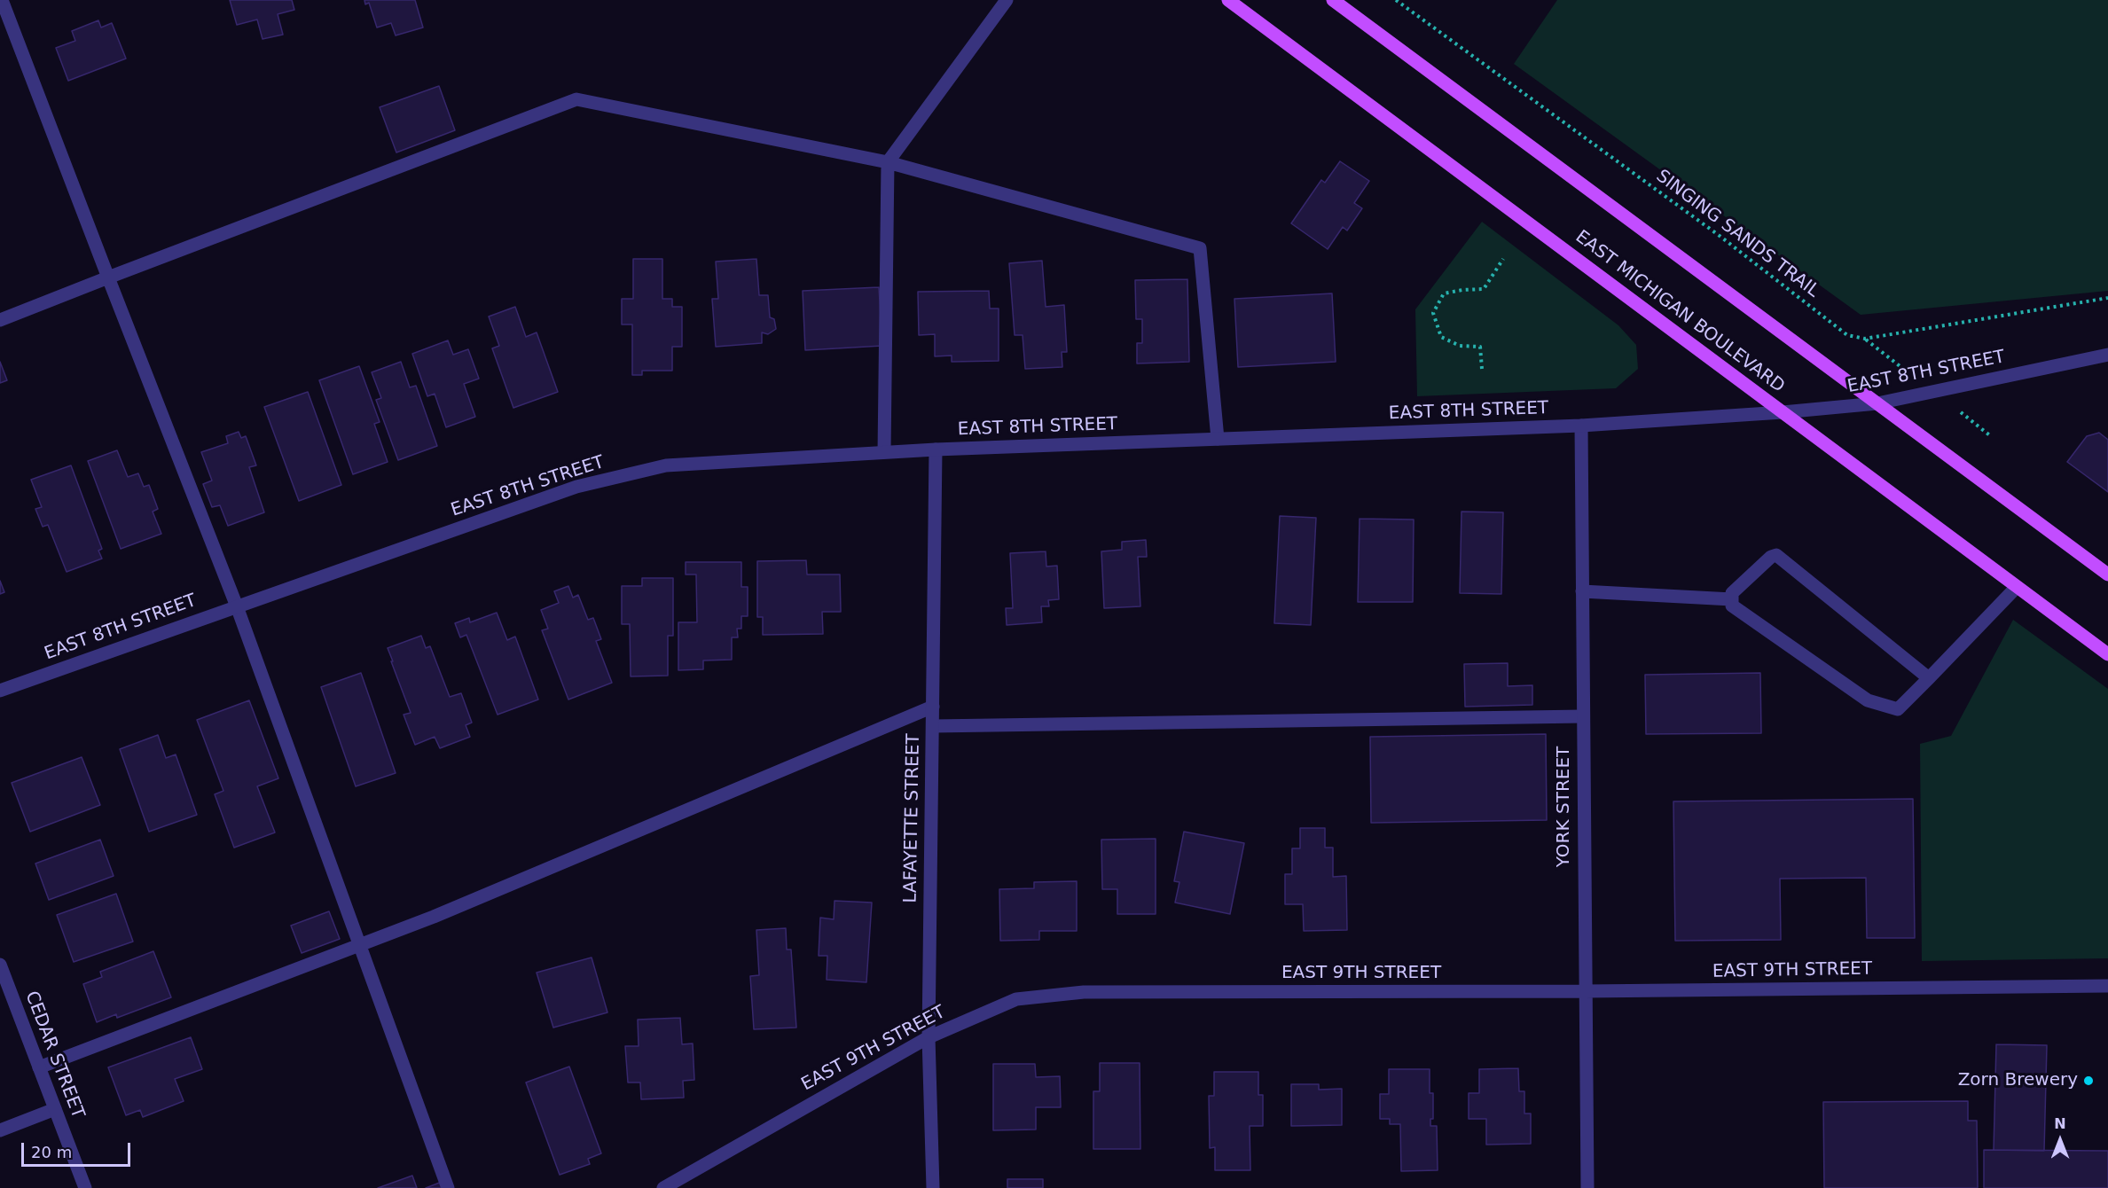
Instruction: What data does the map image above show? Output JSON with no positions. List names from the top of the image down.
{
  "streets": {
    "main road": ["EAST MICHIGAN BOULEVARD"],
    "street": [
      "EAST 8TH STREET",
      "YORK STREET",
      "LAFAYETTE STREET",
      "EAST 9TH STREET",
      "CEDAR STREET"
    ],
    "path": ["SINGING SANDS TRAIL"]
  },
  "crossings": [
    ["EAST MICHIGAN BOULEVARD", "EAST 8TH STREET"],
    ["EAST 8TH STREET", "YORK STREET"],
    ["EAST 8TH STREET", "LAFAYETTE STREET"],
    ["YORK STREET", "EAST 9TH STREET"],
    ["LAFAYETTE STREET", "EAST 9TH STREET"]
  ],
  "places": ["Zorn Brewery"],
  "scale_bar": "20 m",
  "north": "top"
}
